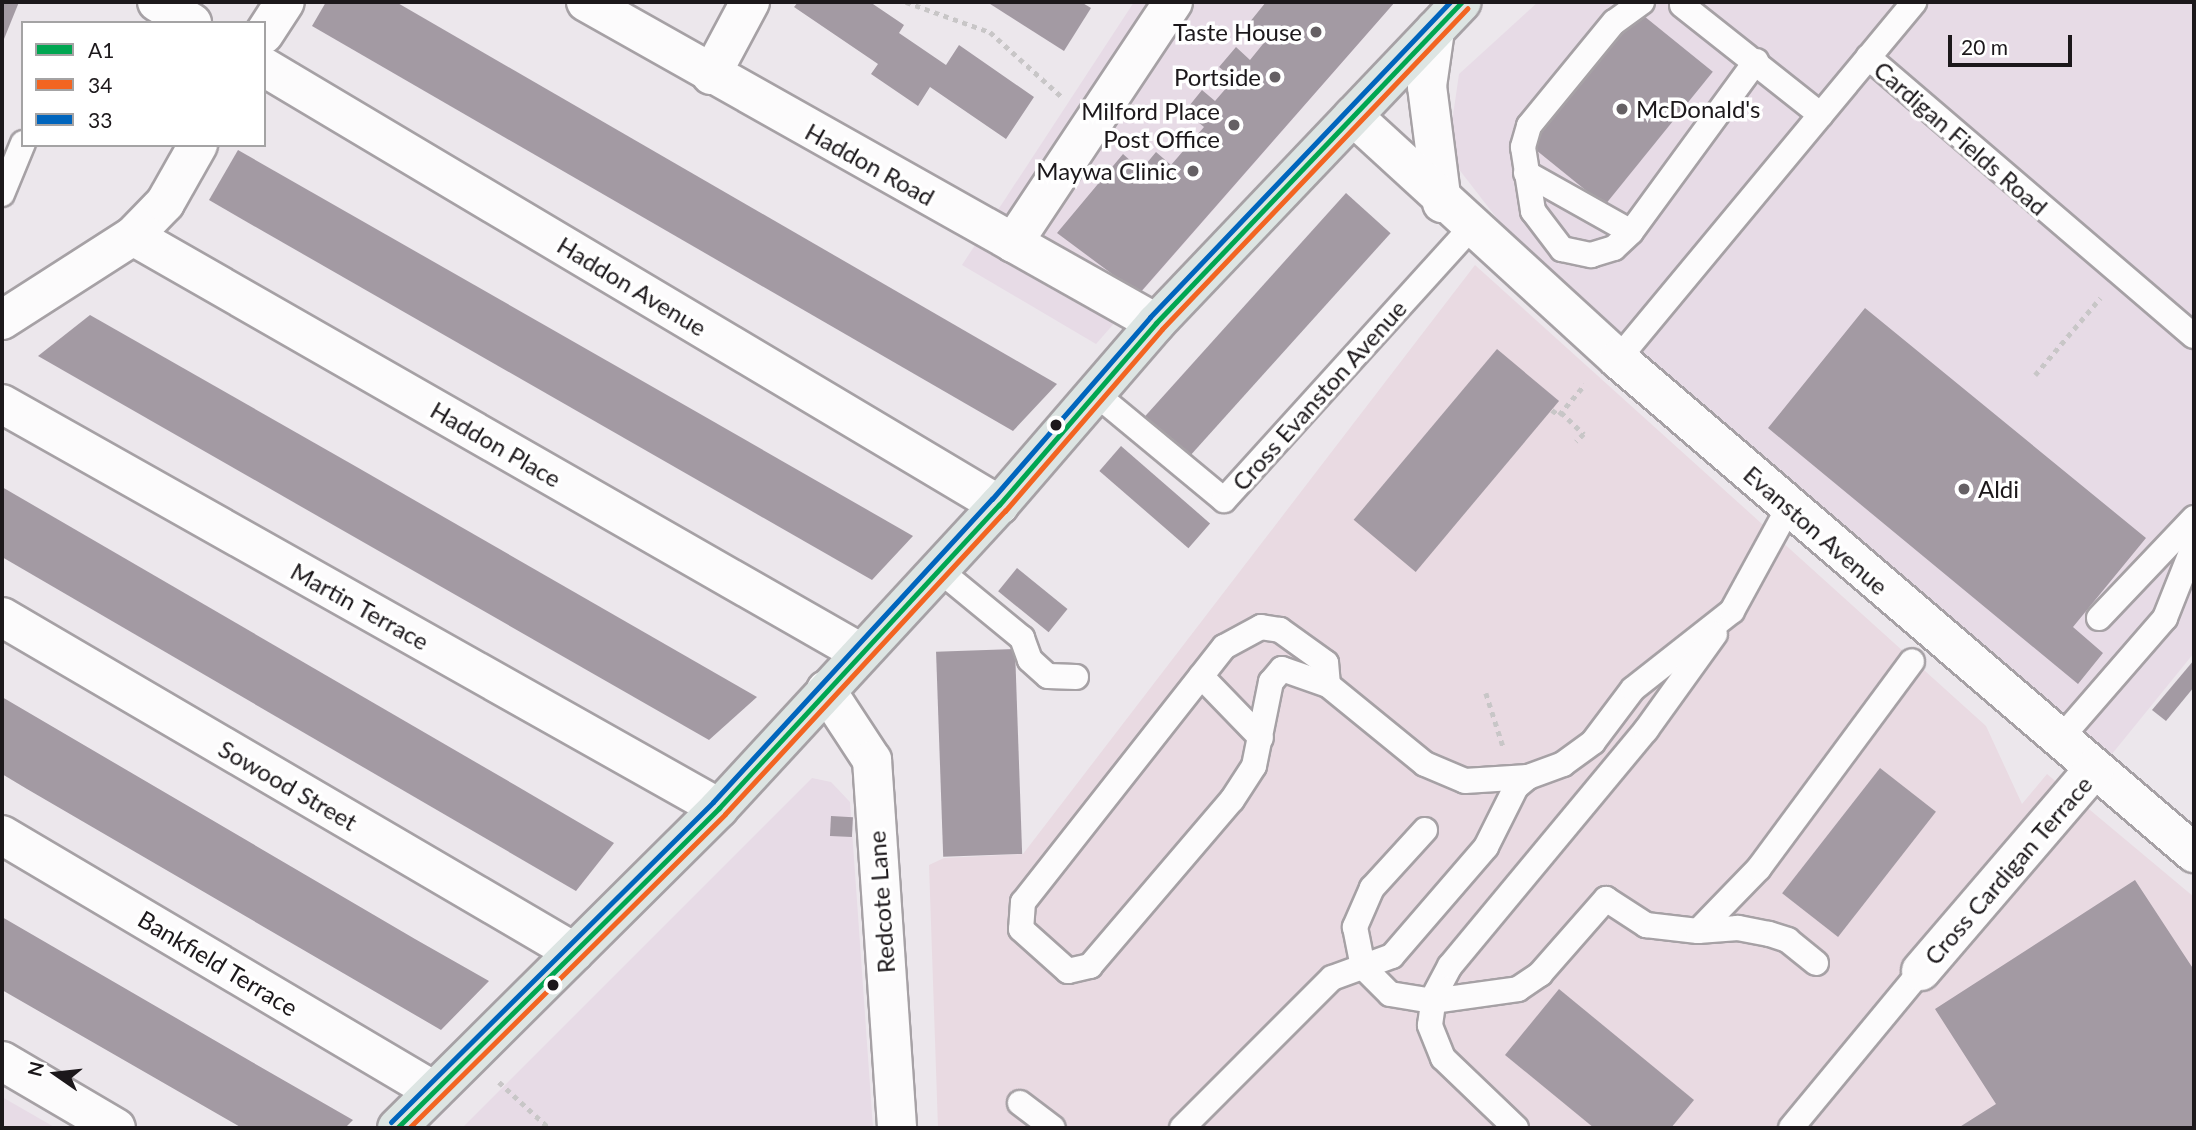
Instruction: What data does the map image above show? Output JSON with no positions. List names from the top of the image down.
{
  "streets": {
    "street": [
      "Haddon Road",
      "Haddon Avenue",
      "Haddon Place",
      "Evanston Avenue",
      "Martin Terrace",
      "Sowood Street",
      "Cross Cardigan Terrace",
      "Redcote Lane",
      "Bankfield Terrace"
    ],
    "lane": ["Cardigan Fields Road", "Cross Evanston Avenue"]
  },
  "crossings": [
    ["Cardigan Fields Road", "Evanston Avenue"],
    ["Cross Evanston Avenue", "Evanston Avenue"],
    ["Evanston Avenue", "Cross Cardigan Terrace"]
  ],
  "places": [
    "Taste House",
    "Portside",
    "McDonald's",
    "Milford Place Post Office",
    "Maywa Clinic",
    "Aldi"
  ],
  "lines": ["transit line A1", "transit line 33", "transit line 34"],
  "legend": ["A1", "34", "33"],
  "scale_bar": "20 m",
  "north": "left"
}
